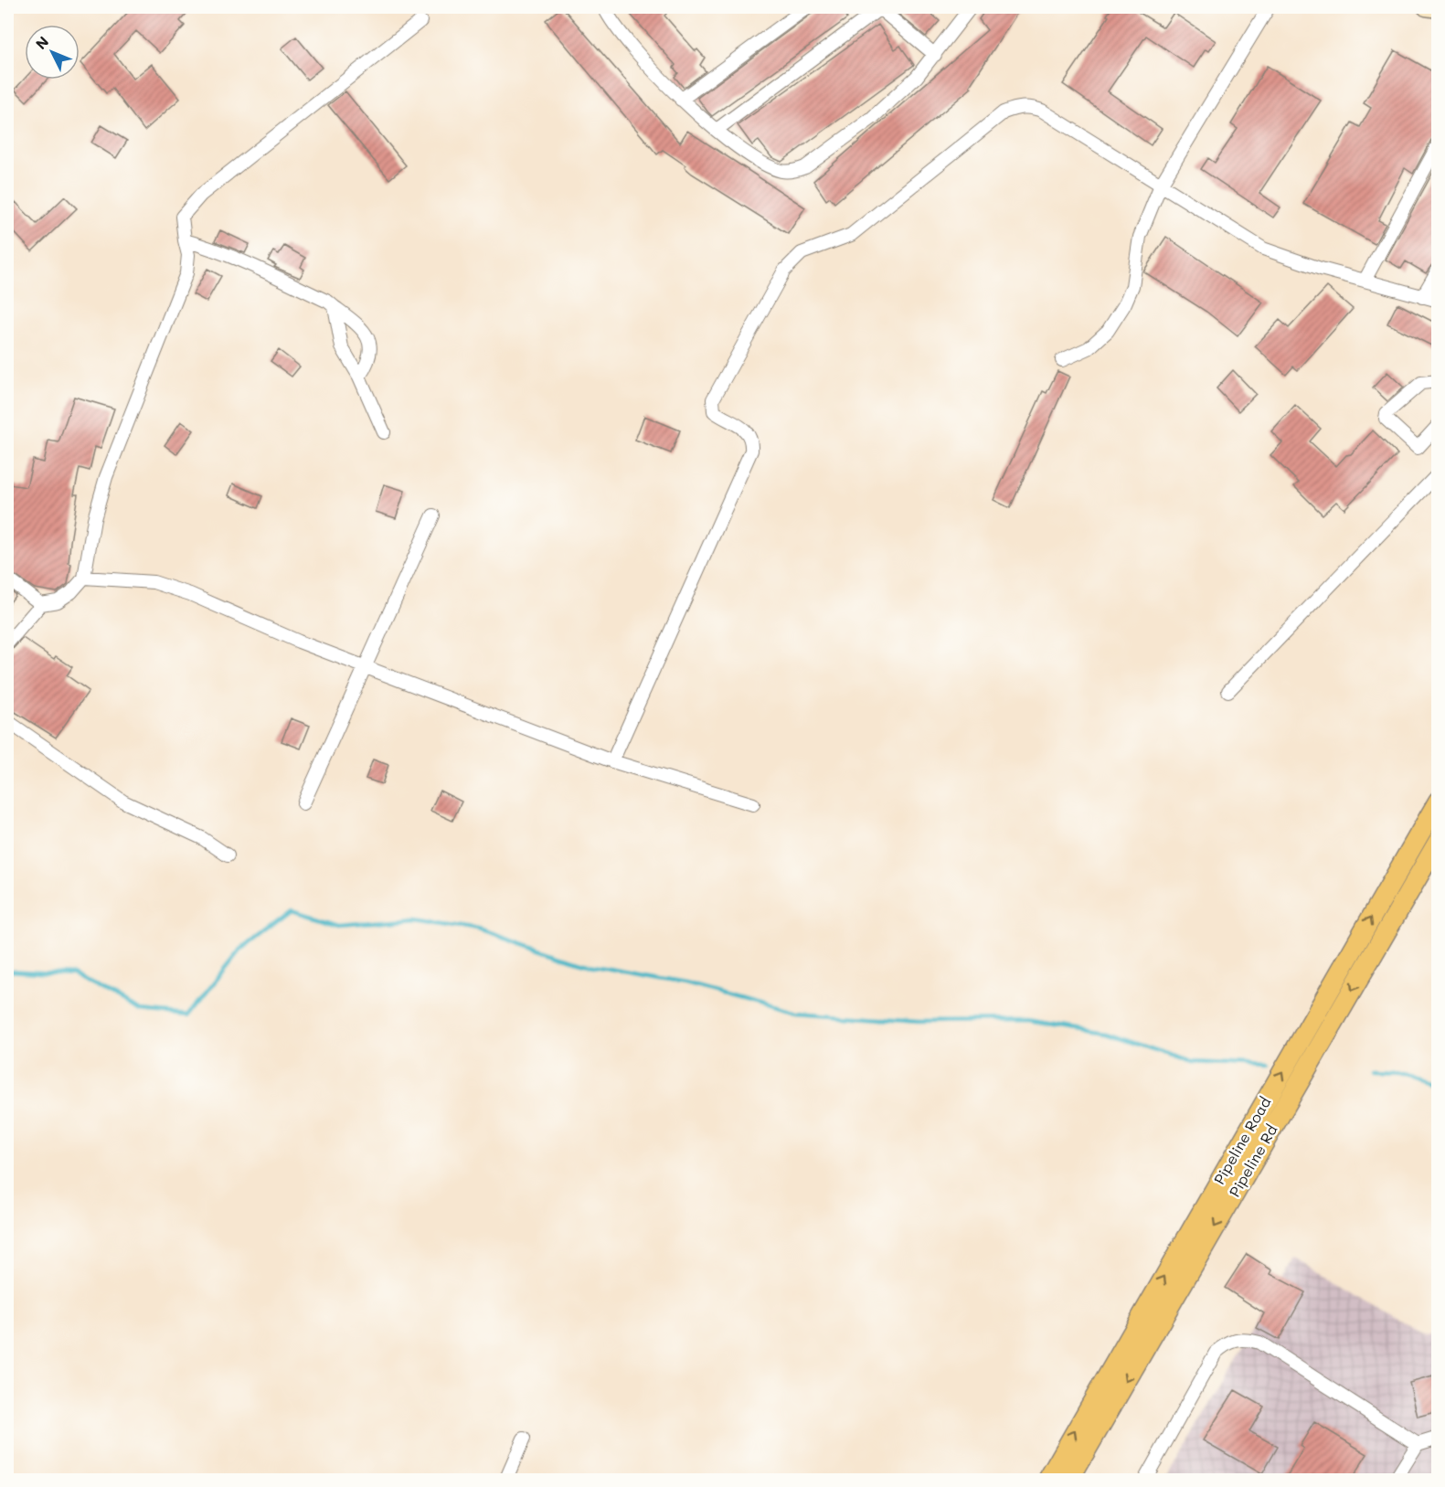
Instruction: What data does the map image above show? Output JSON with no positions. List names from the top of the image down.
{
  "streets": {
    "main road": ["Pipeline Road", "Pipeline Rd"]
  },
  "one_way": ["Pipeline Road", "Pipeline Rd"],
  "north": "top left"
}
